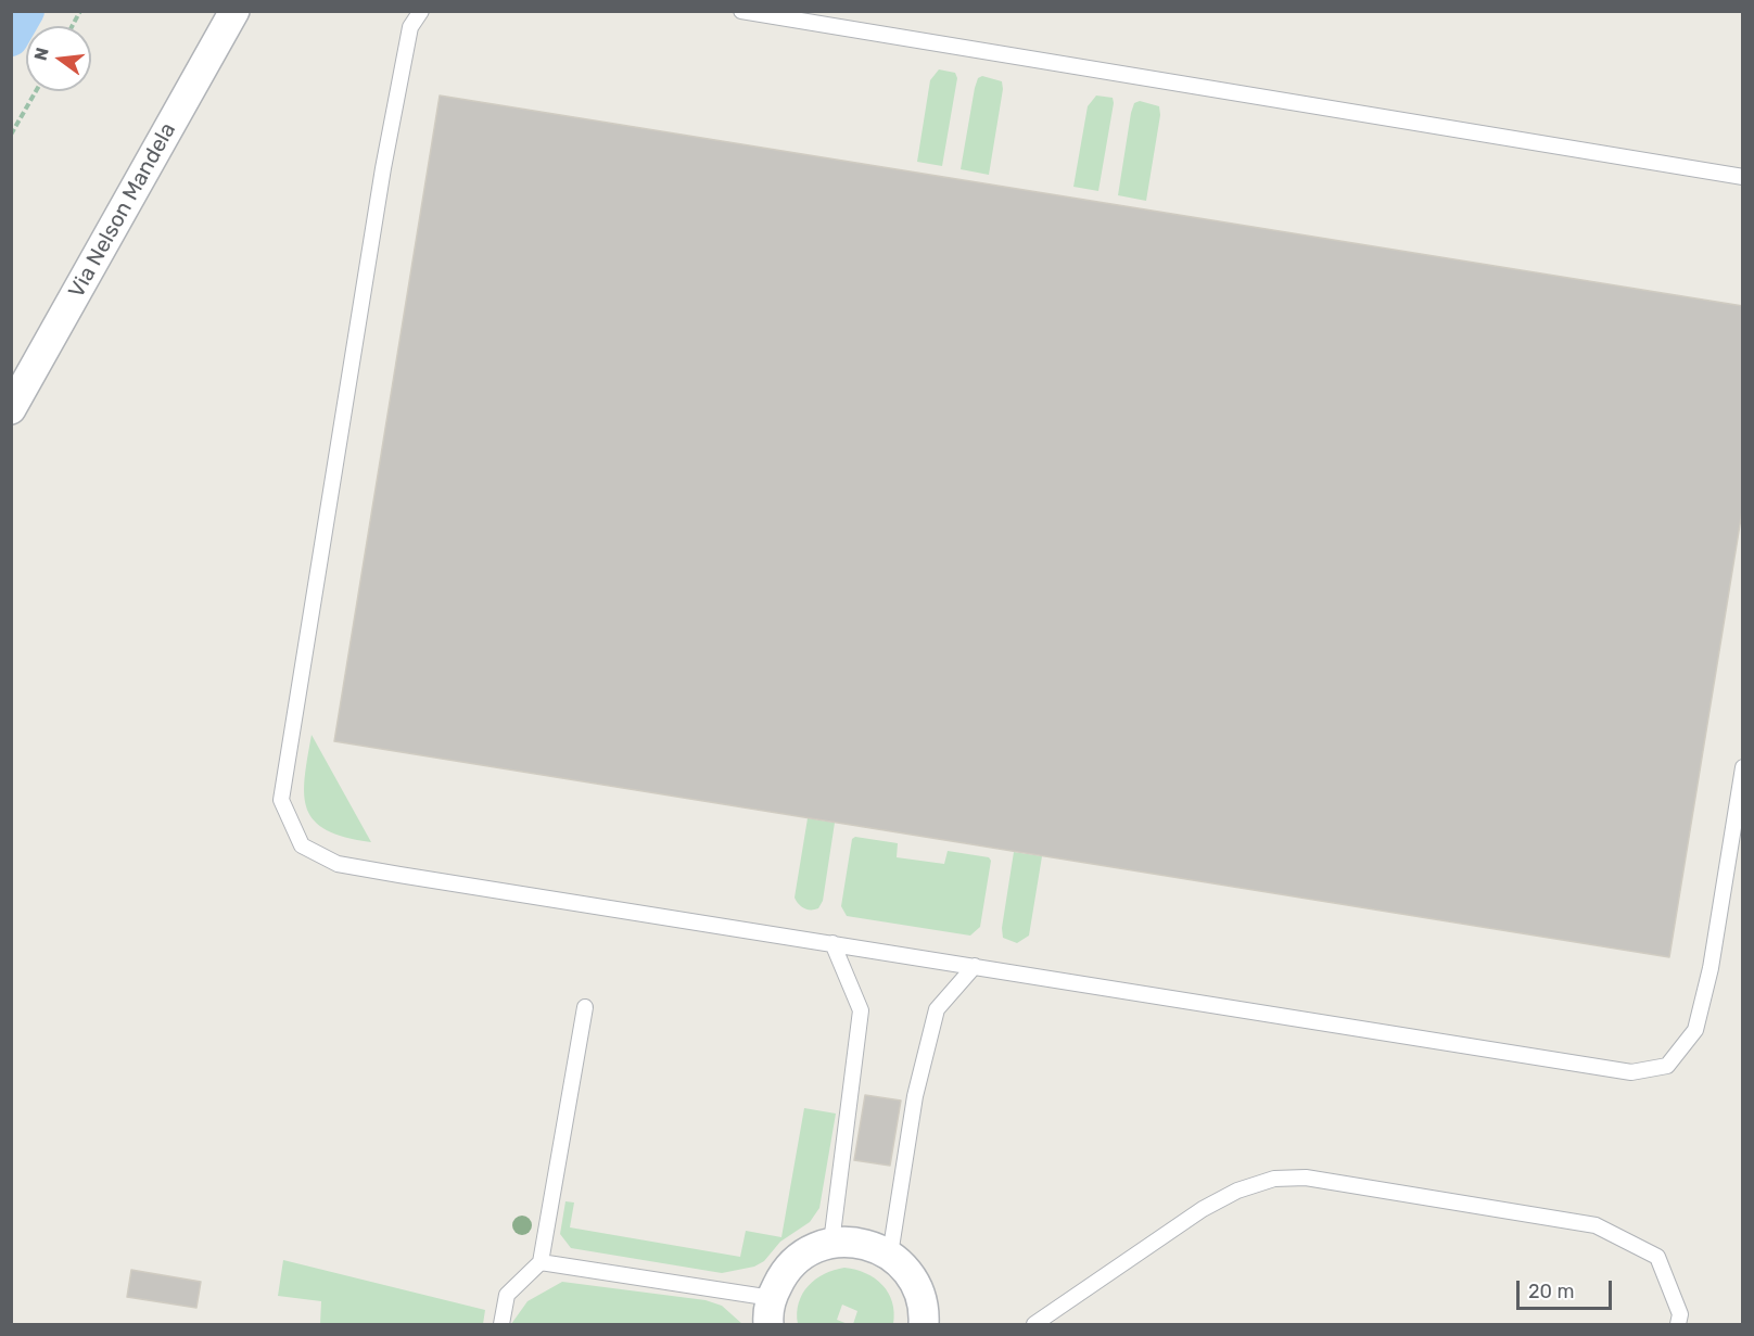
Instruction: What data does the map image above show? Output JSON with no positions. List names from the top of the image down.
{
  "streets": {
    "street": ["Via Nelson Mandela"]
  },
  "scale_bar": "20 m",
  "north": "left"
}
